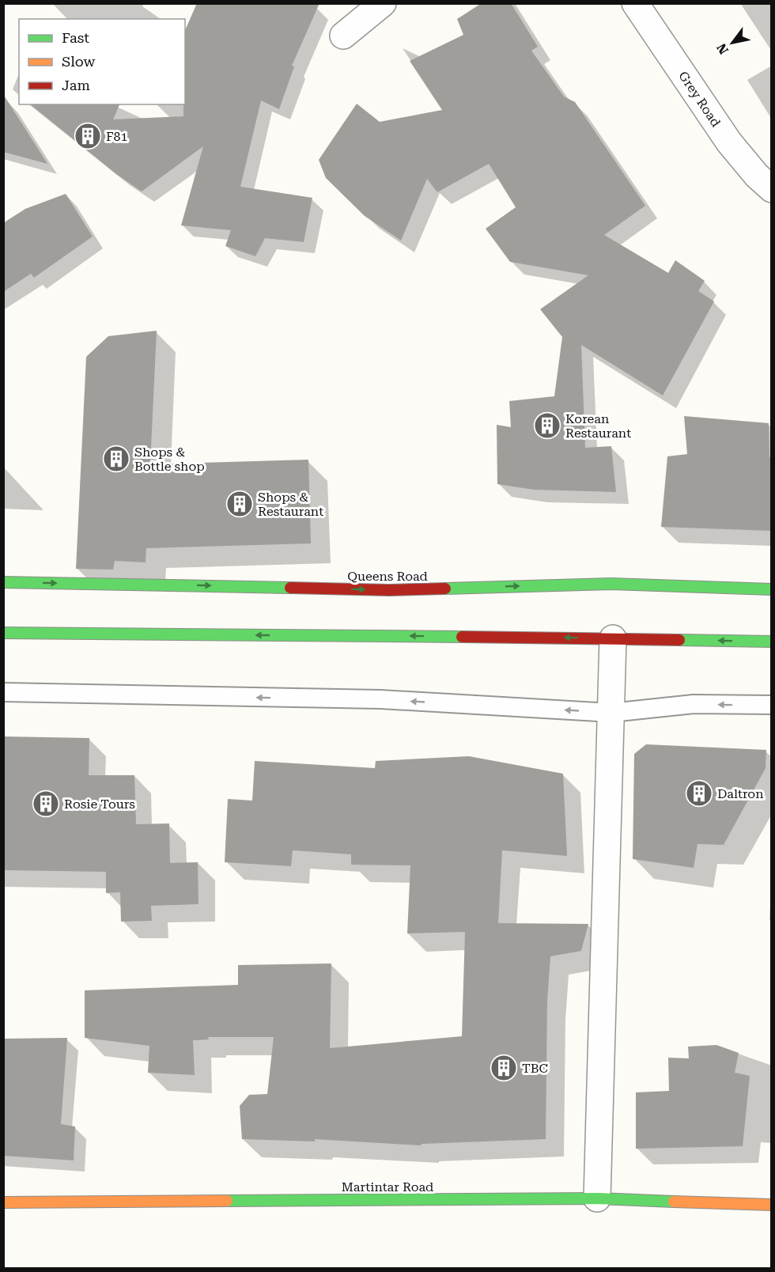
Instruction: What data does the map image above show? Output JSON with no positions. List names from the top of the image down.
{
  "streets": {
    "main road": ["Queens Road", "Martintar Road"],
    "street": ["Grey Road"]
  },
  "places": {
    "building": [
      "F81",
      "Korean Restaurant",
      "Shops & Bottle shop",
      "Shops & Restaurant",
      "Daltron",
      "Rosie Tours",
      "TBC"
    ]
  },
  "legend": ["Fast", "Slow", "Jam"],
  "north": "bottom left"
}
